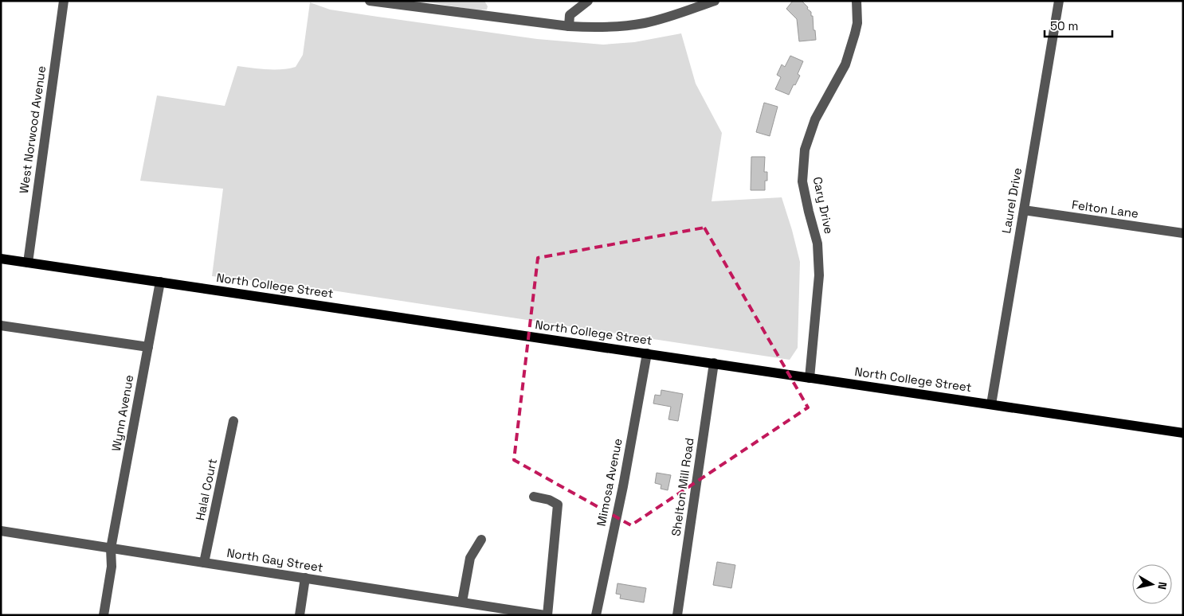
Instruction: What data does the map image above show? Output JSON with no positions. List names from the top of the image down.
{
  "streets": {
    "main road": ["North College Street"],
    "street": [
      "West Norwood Avenue",
      "Laurel Drive",
      "Cary Drive",
      "Felton Lane",
      "Wynn Avenue",
      "Mimosa Avenue",
      "Shelton Mill Road",
      "Halal Court",
      "North Gay Street"
    ]
  },
  "crossings": [
    ["West Norwood Avenue", "North College Street"],
    ["Laurel Drive", "Felton Lane"],
    ["Laurel Drive", "North College Street"],
    ["Cary Drive", "North College Street"],
    ["North College Street", "Wynn Avenue"],
    ["North College Street", "Mimosa Avenue"],
    ["North College Street", "Shelton Mill Road"],
    ["Wynn Avenue", "North Gay Street"],
    ["Halal Court", "North Gay Street"]
  ],
  "scale_bar": "50 m",
  "north": "right"
}
